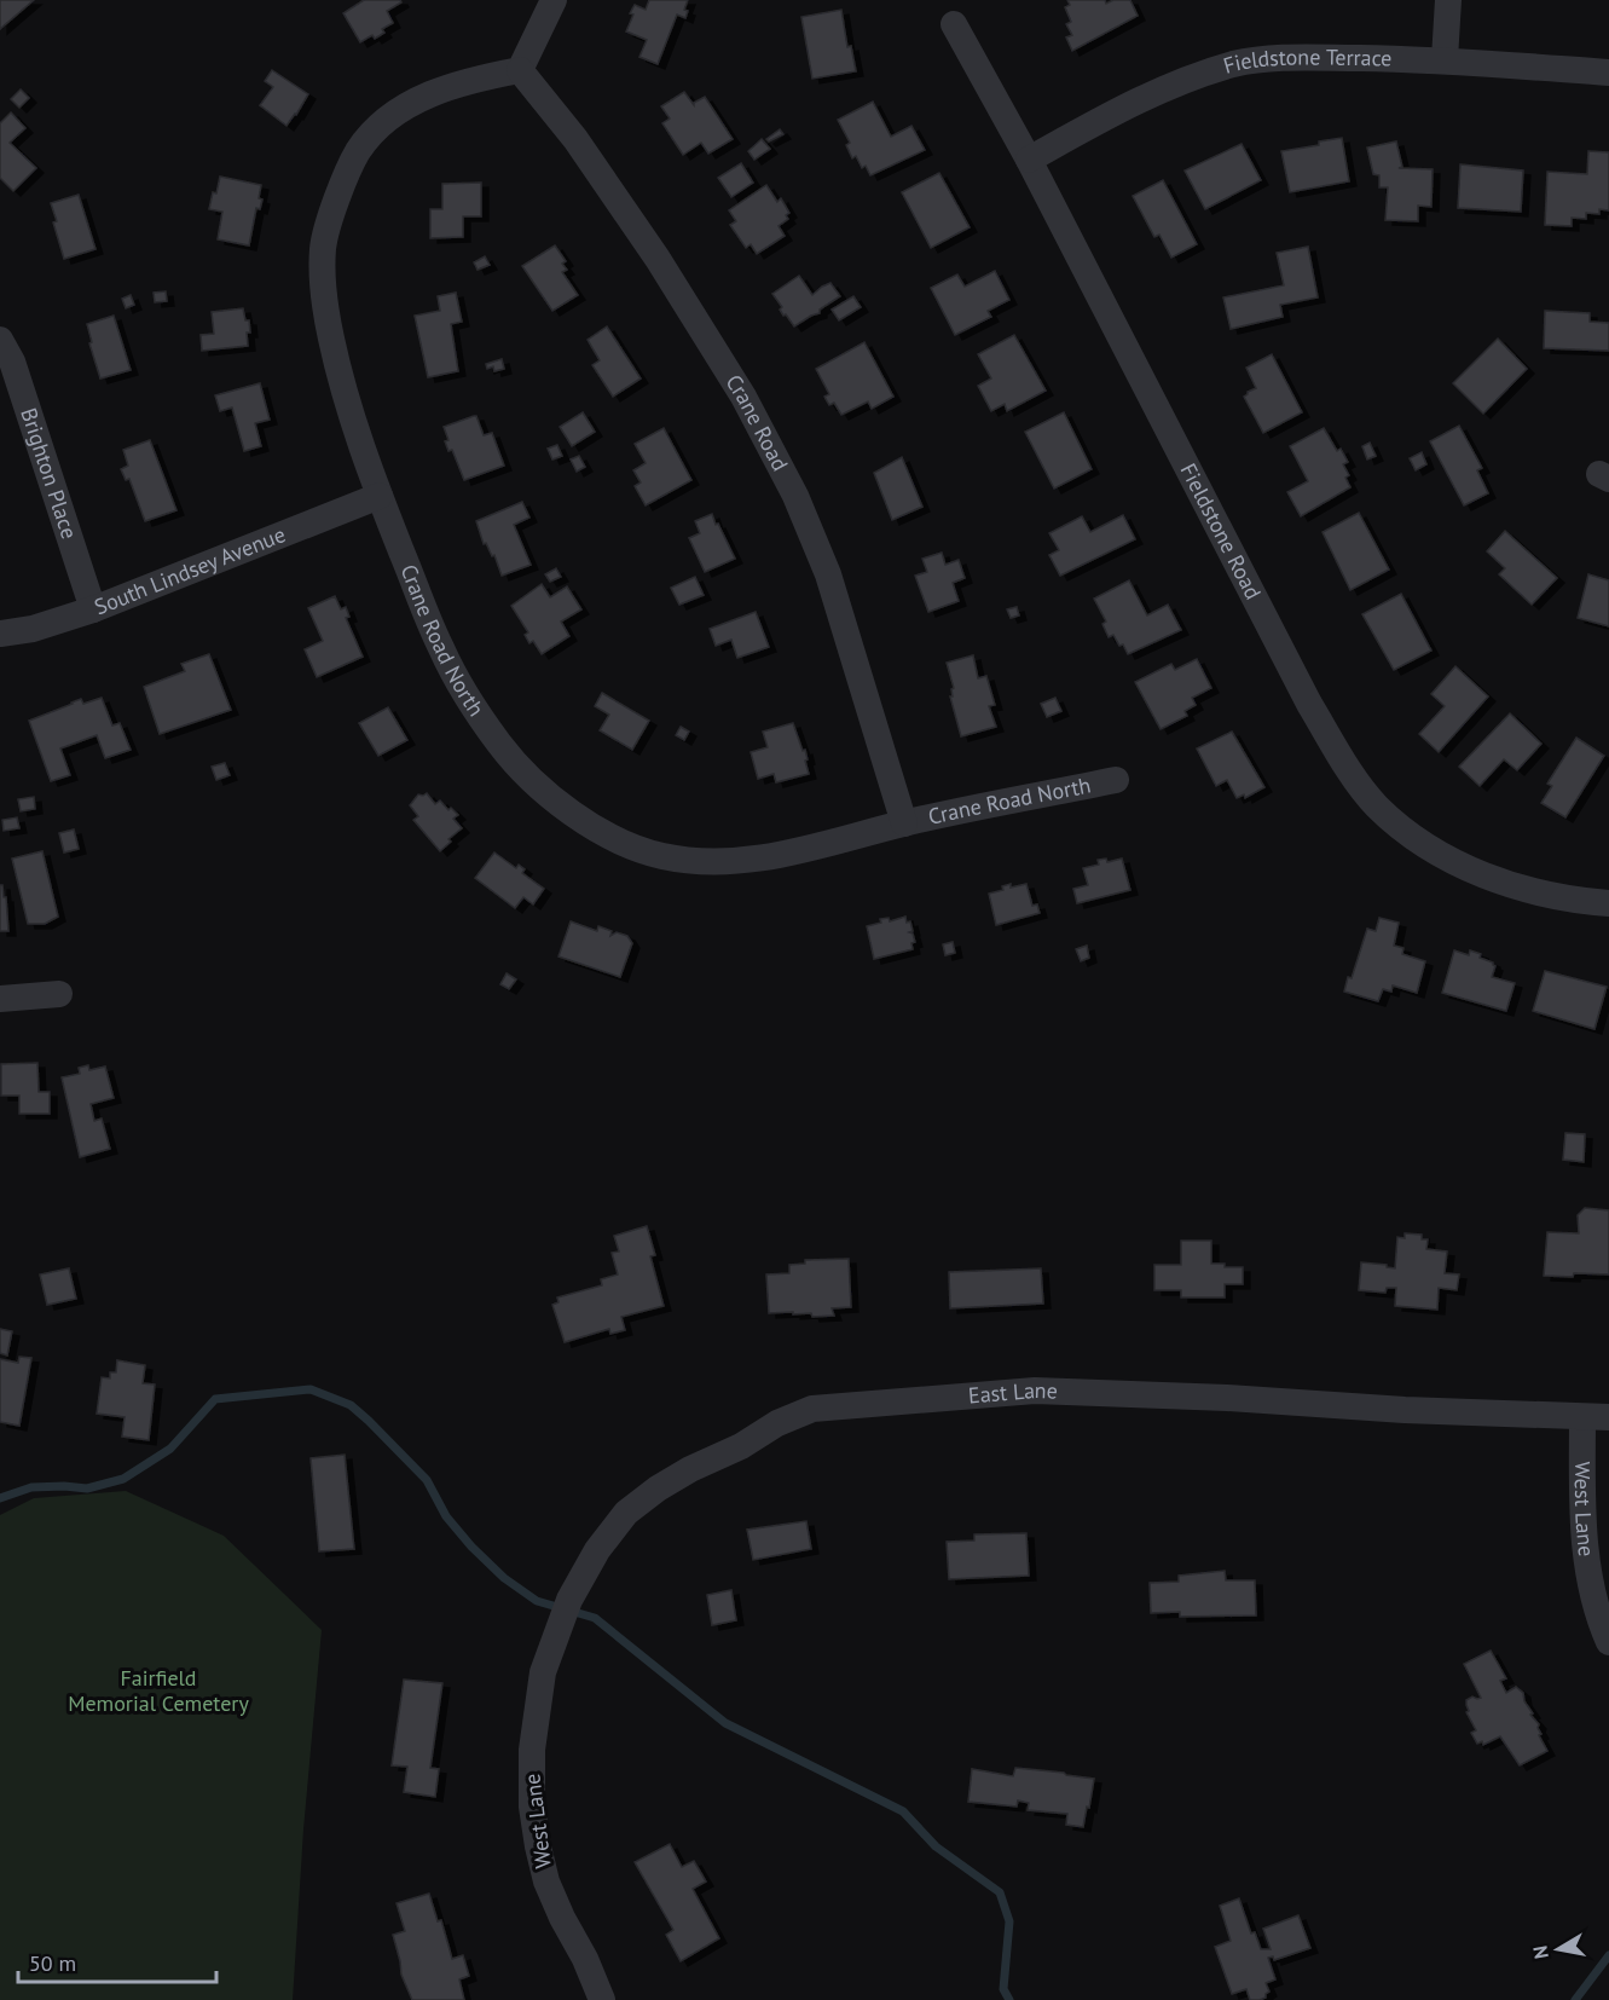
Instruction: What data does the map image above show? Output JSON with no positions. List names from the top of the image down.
{
  "streets": {
    "street": [
      "Fieldstone Terrace",
      "Crane Road",
      "Brighton Place",
      "Fieldstone Road",
      "South Lindsey Avenue",
      "Crane Road North",
      "East Lane",
      "West Lane"
    ]
  },
  "crossings": [
    ["Fieldstone Terrace", "Fieldstone Road"],
    ["Crane Road", "Crane Road North"],
    ["Brighton Place", "South Lindsey Avenue"],
    ["South Lindsey Avenue", "Crane Road North"],
    ["East Lane", "West Lane"]
  ],
  "parks": ["Fairfield Memorial Cemetery"],
  "scale_bar": "50 m",
  "north": "left"
}
